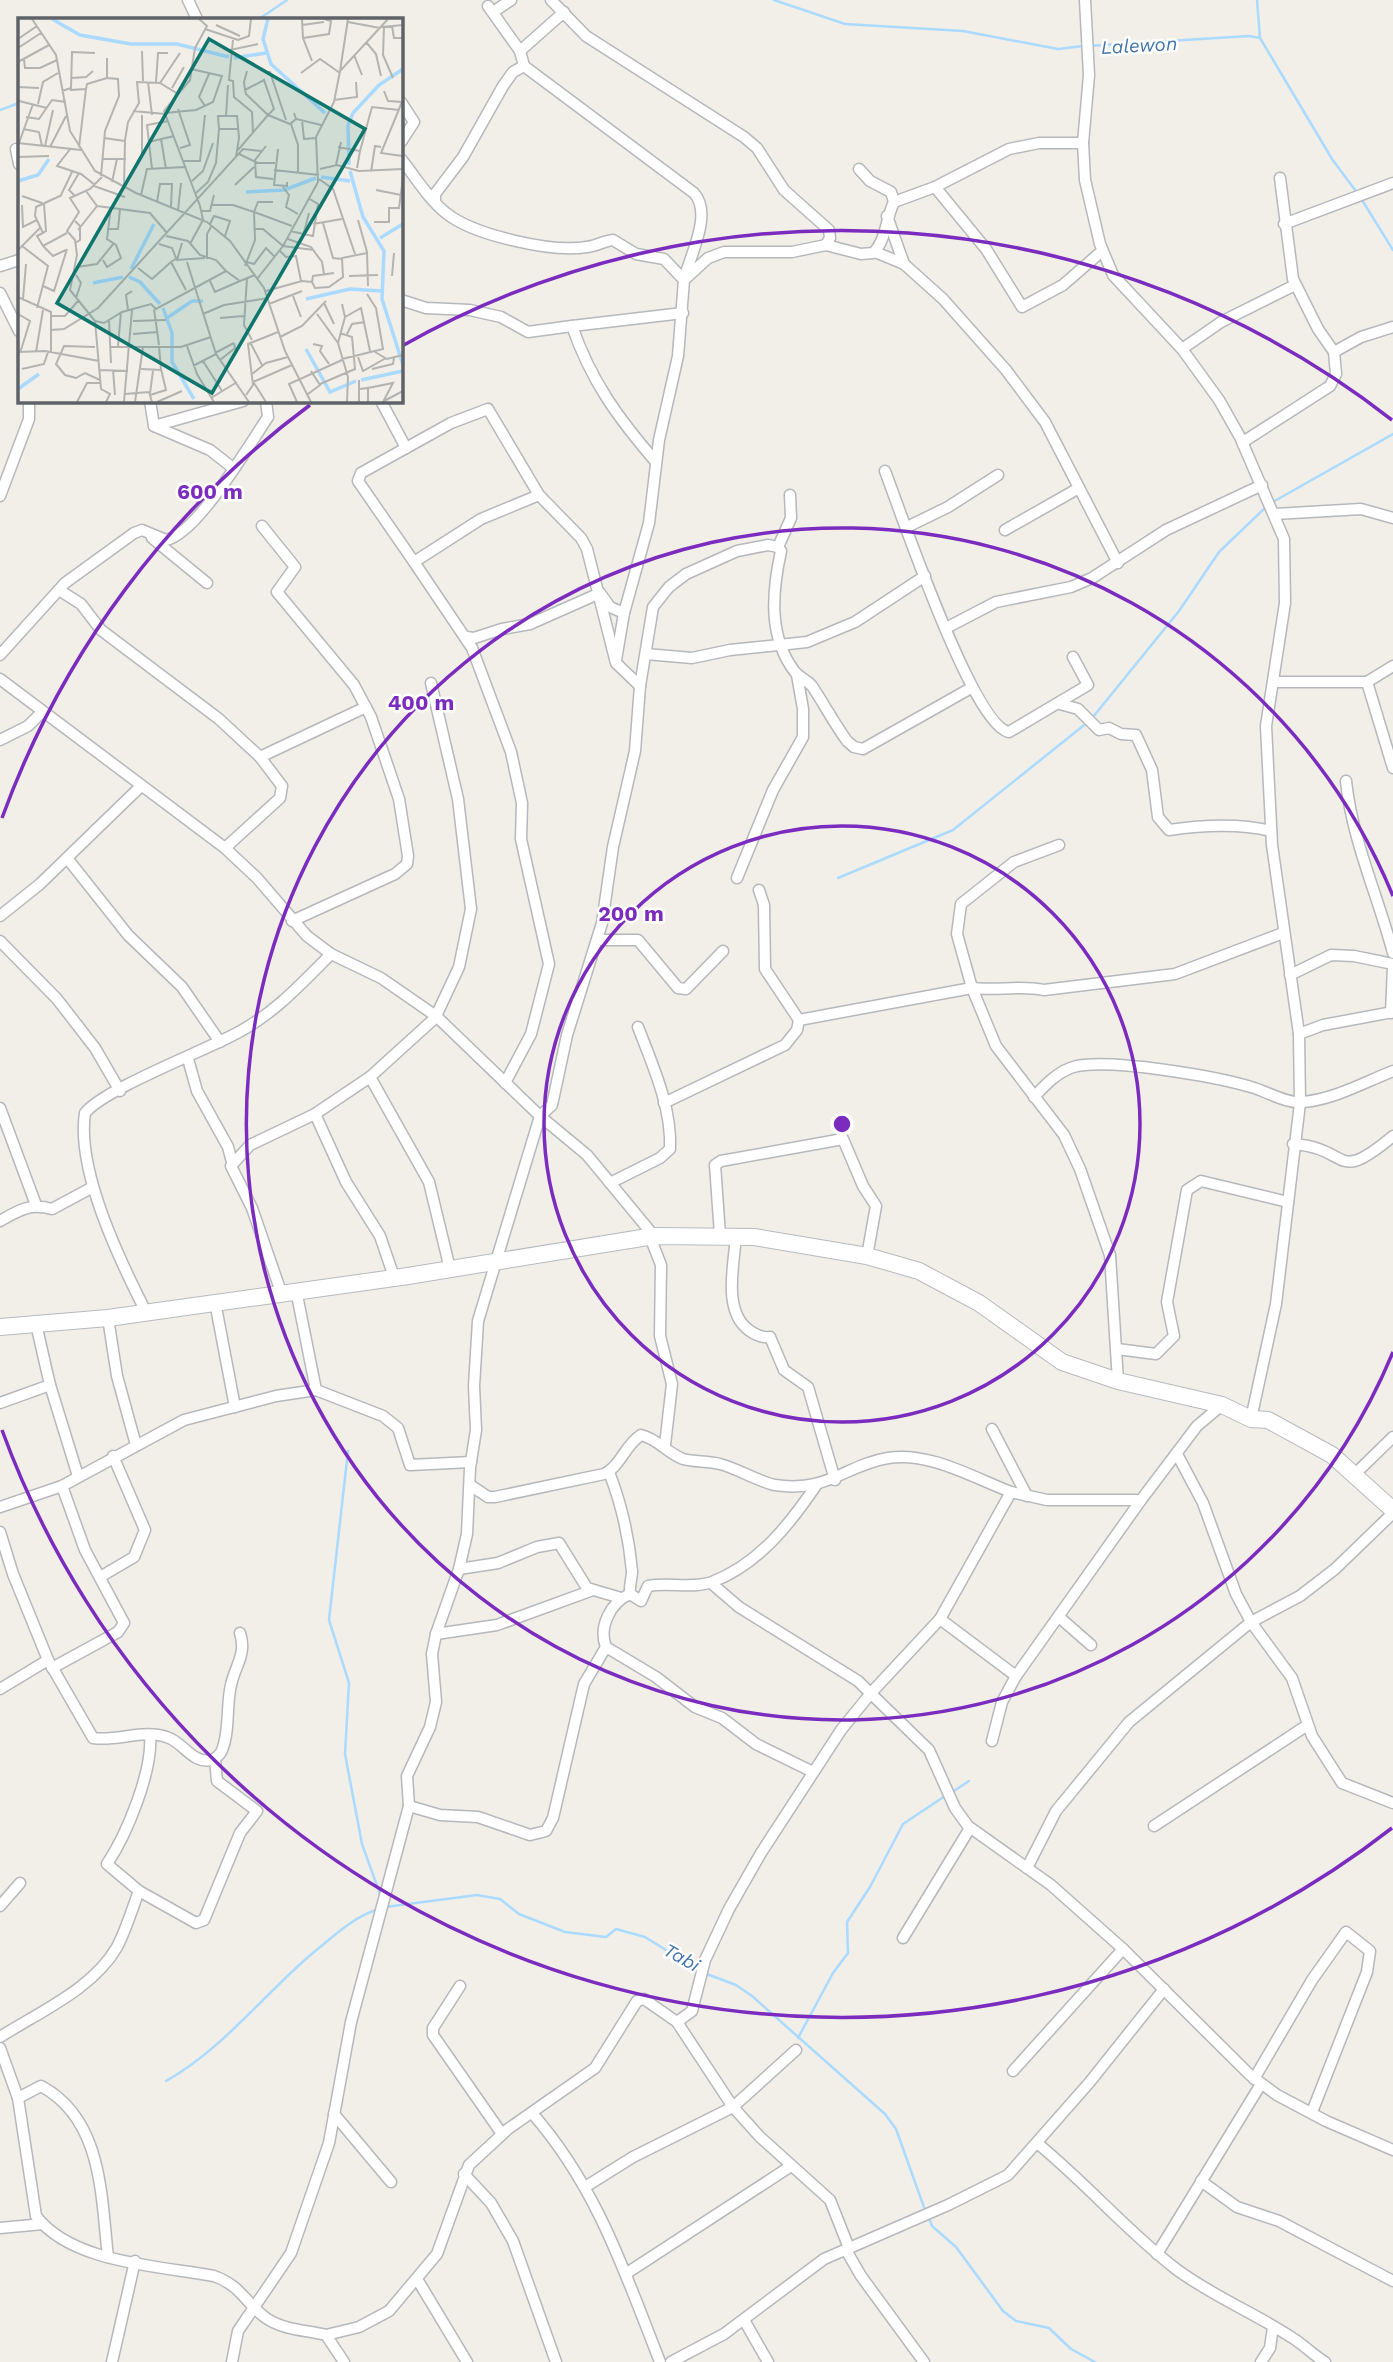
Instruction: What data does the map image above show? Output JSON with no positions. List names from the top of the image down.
{
  "water": ["Lalewon", "Tabi"],
  "rings": ["600 m", "400 m", "200 m"]
}
